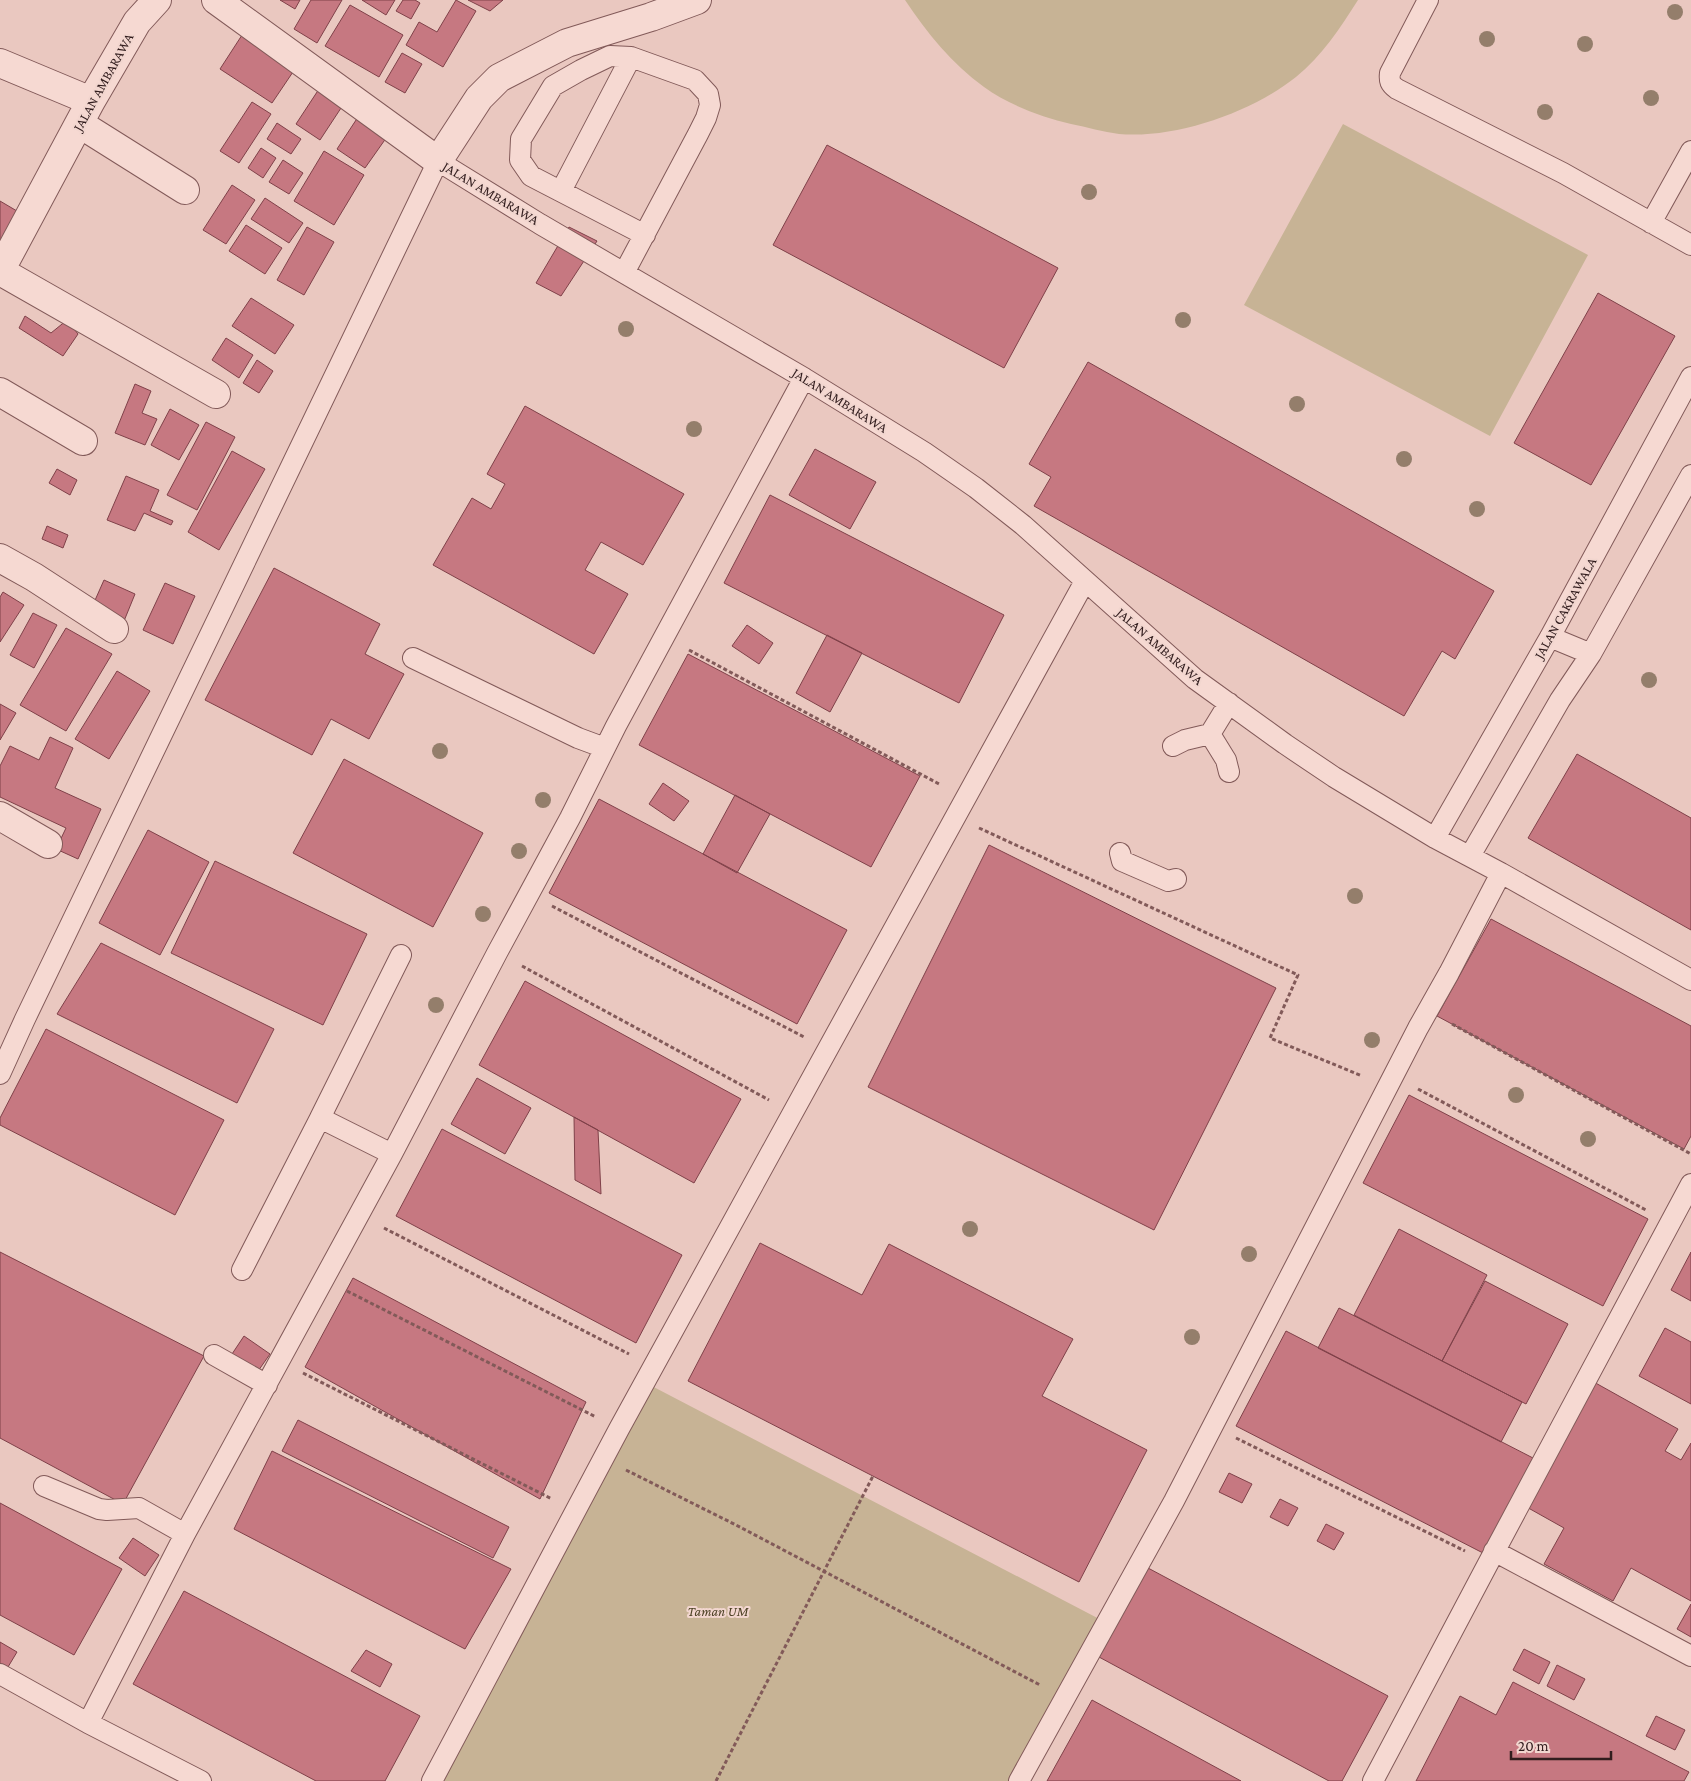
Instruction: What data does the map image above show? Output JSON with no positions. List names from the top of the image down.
{
  "streets": {
    "street": ["JALAN AMBARAWA"],
    "lane": ["JALAN CAKRAWALA"]
  },
  "crossings": [
    ["JALAN AMBARAWA", "JALAN CAKRAWALA"]
  ],
  "parks": ["Taman UM"],
  "scale_bar": "20 m"
}
